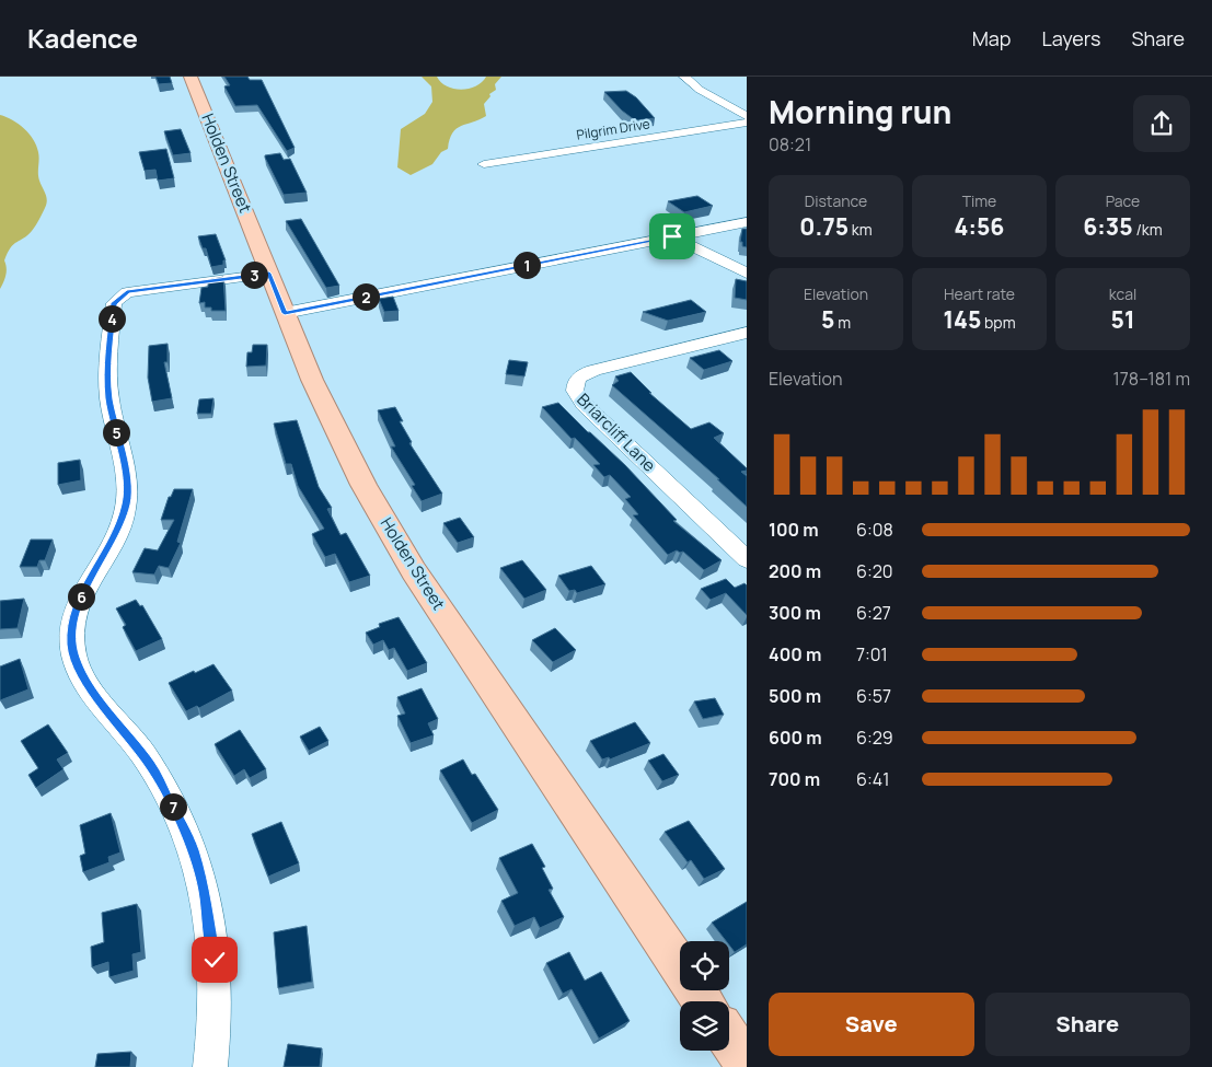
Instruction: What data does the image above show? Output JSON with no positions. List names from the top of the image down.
{
  "streets": {
    "main road": ["Holden Street"],
    "street": ["Pilgrim Drive", "Briarcliff Lane"]
  },
  "page": {
    "header": "Kadence",
    "nav": ["Map", "Layers", "Share"],
    "heading": ["Morning run", "08:21"],
    "stats": [
      ["Distance", "0.75 km"],
      ["Time", "4:56"],
      ["Pace", "6:35 /km"],
      ["Elevation", "5 m"],
      ["Heart rate", "145 bpm"],
      ["kcal", "51"]
    ],
    "pins": [
      "1",
      "3",
      "2",
      "4",
      "5",
      "6",
      "7"
    ],
    "chart": ["Elevation", "178–181 m"],
    "list": [
      {
        "name": "100 m",
        "note": "6:08"
      },
      {
        "name": "200 m",
        "note": "6:20"
      },
      {
        "name": "300 m",
        "note": "6:27"
      },
      {
        "name": "400 m",
        "note": "7:01"
      },
      {
        "name": "500 m",
        "note": "6:57"
      },
      {
        "name": "600 m",
        "note": "6:29"
      },
      {
        "name": "700 m",
        "note": "6:41"
      }
    ],
    "buttons": ["Save", "Share"]
  }
}
